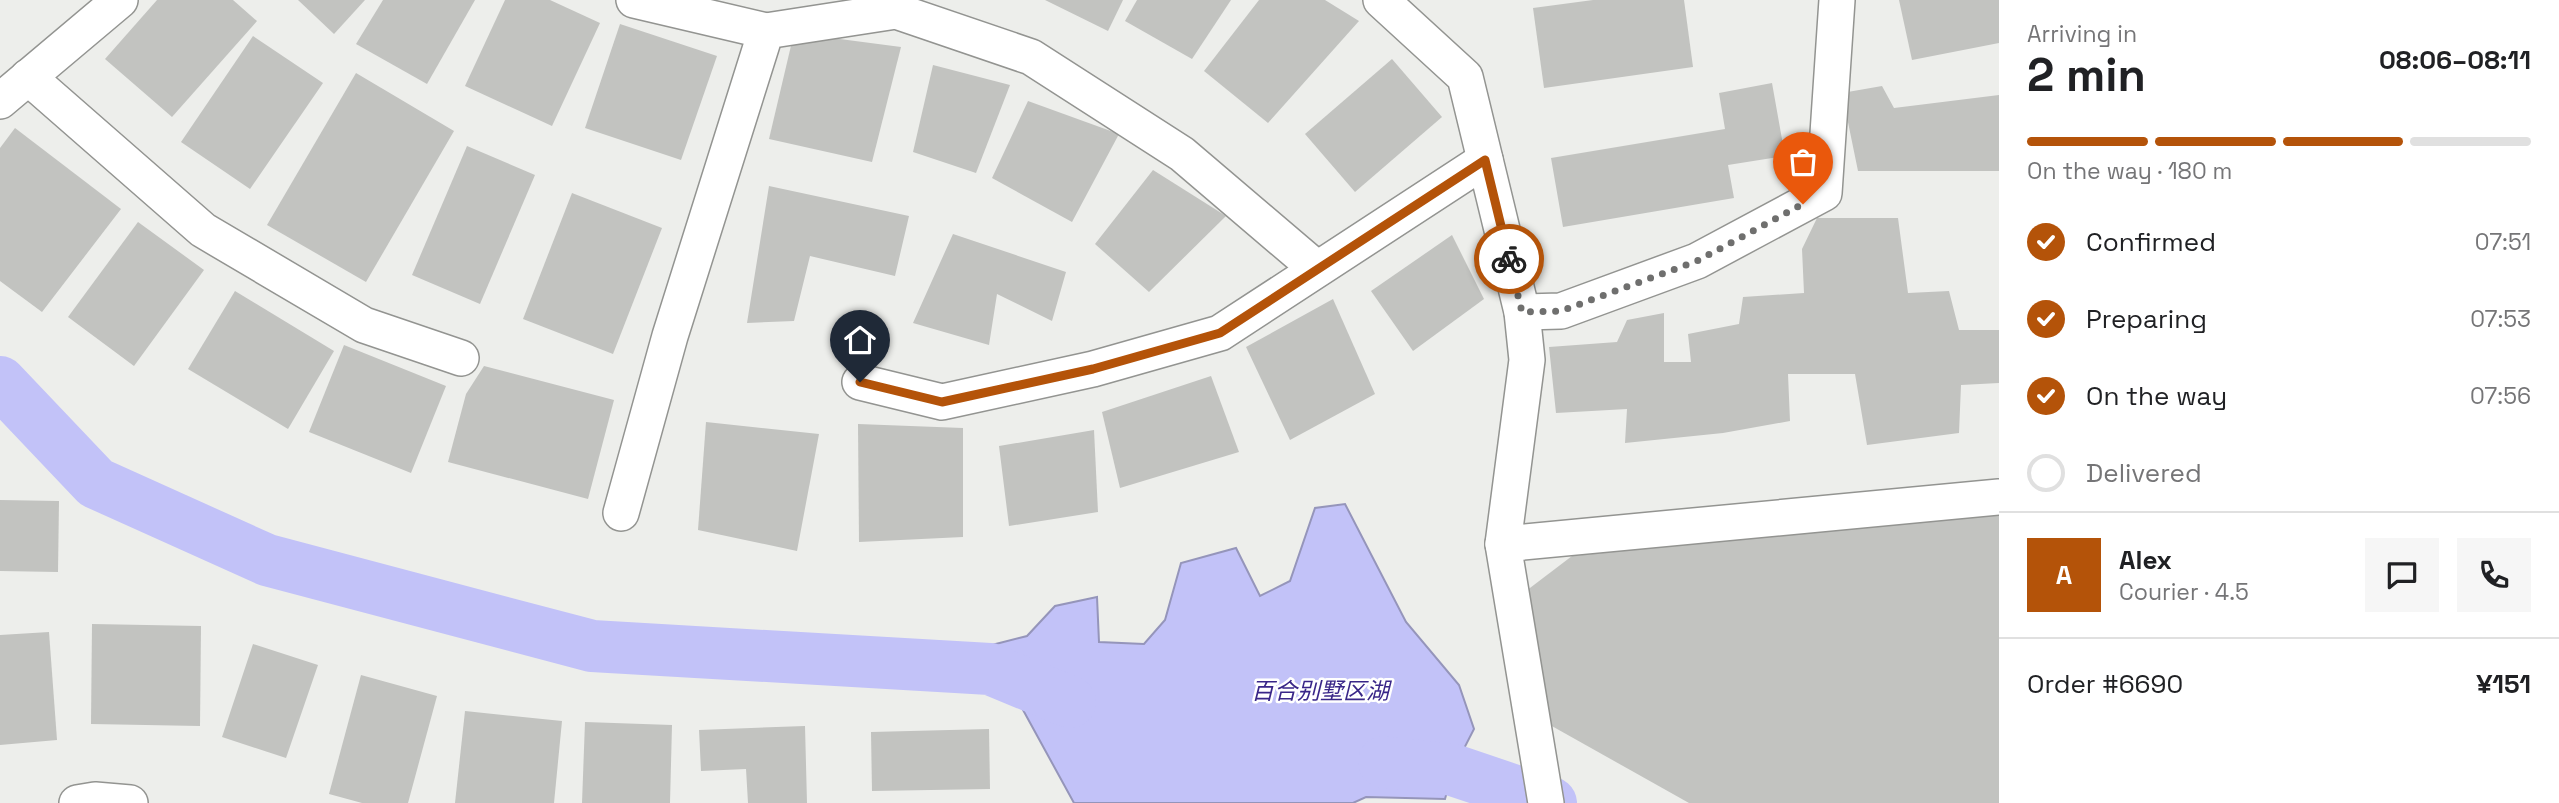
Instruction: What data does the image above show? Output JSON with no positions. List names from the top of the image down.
{
  "water": ["百合别墅区湖"],
  "page": {
    "heading": ["2 min", "Arriving in", "08:06–08:11"],
    "panel": [
      "Alex",
      "Courier · 4.5",
      "Order #6690",
      "¥151"
    ],
    "bar": "On the way · 180 m",
    "list": [
      ["Confirmed", "07:51"],
      ["Preparing", "07:53"],
      ["On the way", "07:56"],
      "Delivered"
    ],
    "round": "A"
  }
}
